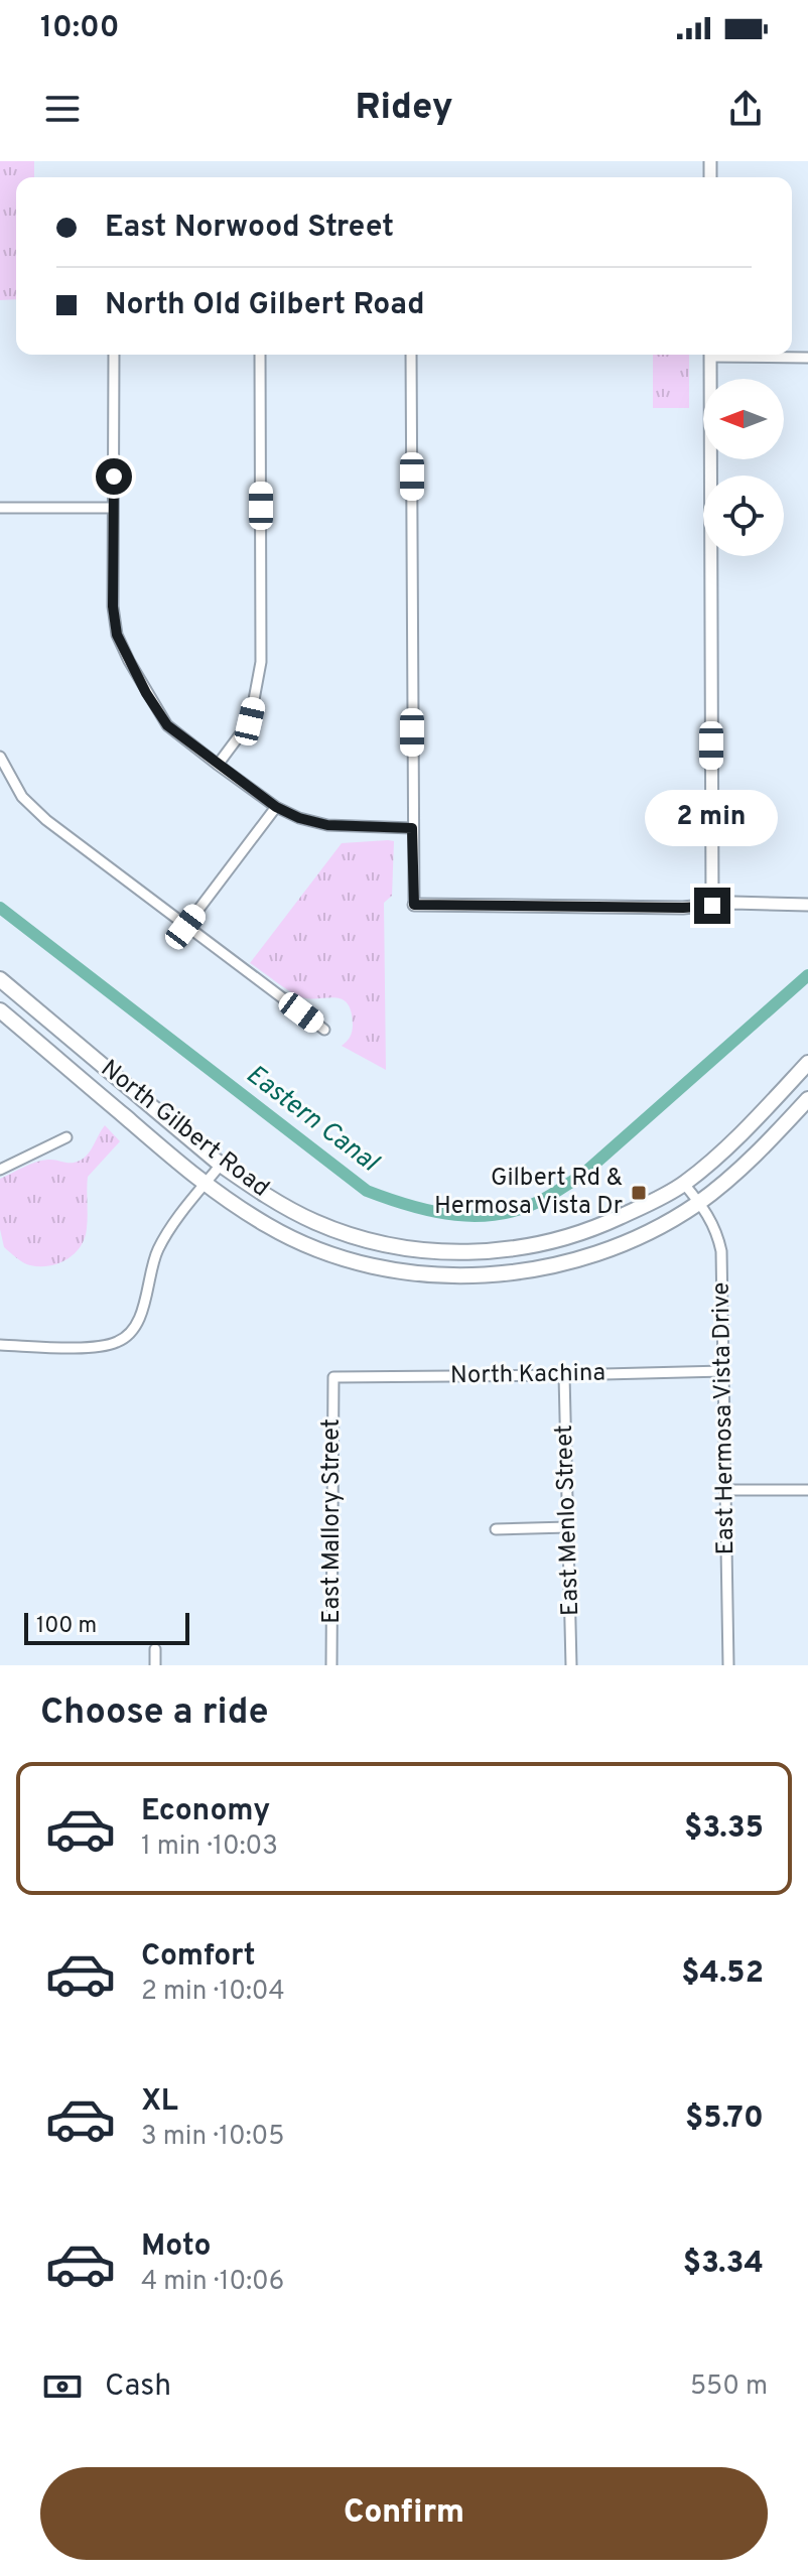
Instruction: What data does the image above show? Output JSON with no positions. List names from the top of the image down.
{
  "streets": {
    "main road": ["North Gilbert Road"],
    "street": [
      "North Kachina",
      "East Hermosa Vista Drive",
      "East Menlo Street",
      "East Mallory Street"
    ]
  },
  "crossings": [
    ["North Gilbert Road", "East Hermosa Vista Drive"],
    ["North Kachina", "East Hermosa Vista Drive"],
    ["North Kachina", "East Menlo Street"],
    ["North Kachina", "East Mallory Street"]
  ],
  "water": ["Eastern Canal"],
  "places": {
    "transit": ["Gilbert Rd & Hermosa Vista Dr"]
  },
  "scale_bar": "100 m",
  "north": "left",
  "page": {
    "status": "10:00",
    "header": "Ridey",
    "banner": ["East Norwood Street", "North Old Gilbert Road"],
    "bubble": "2 min",
    "scale": "100 m",
    "heading": "Choose a ride",
    "list": [
      {
        "name": "Economy",
        "note": "1 min · 10:03",
        "value": "$3.35"
      },
      {
        "name": "Comfort",
        "note": "2 min · 10:04",
        "value": "$4.52"
      },
      {
        "name": "XL",
        "note": "3 min · 10:05",
        "value": "$5.70"
      },
      {
        "name": "Moto",
        "note": "4 min · 10:06",
        "value": "$3.34"
      }
    ],
    "pay": ["Cash", "550 m"],
    "buttons": "Confirm"
  }
}
